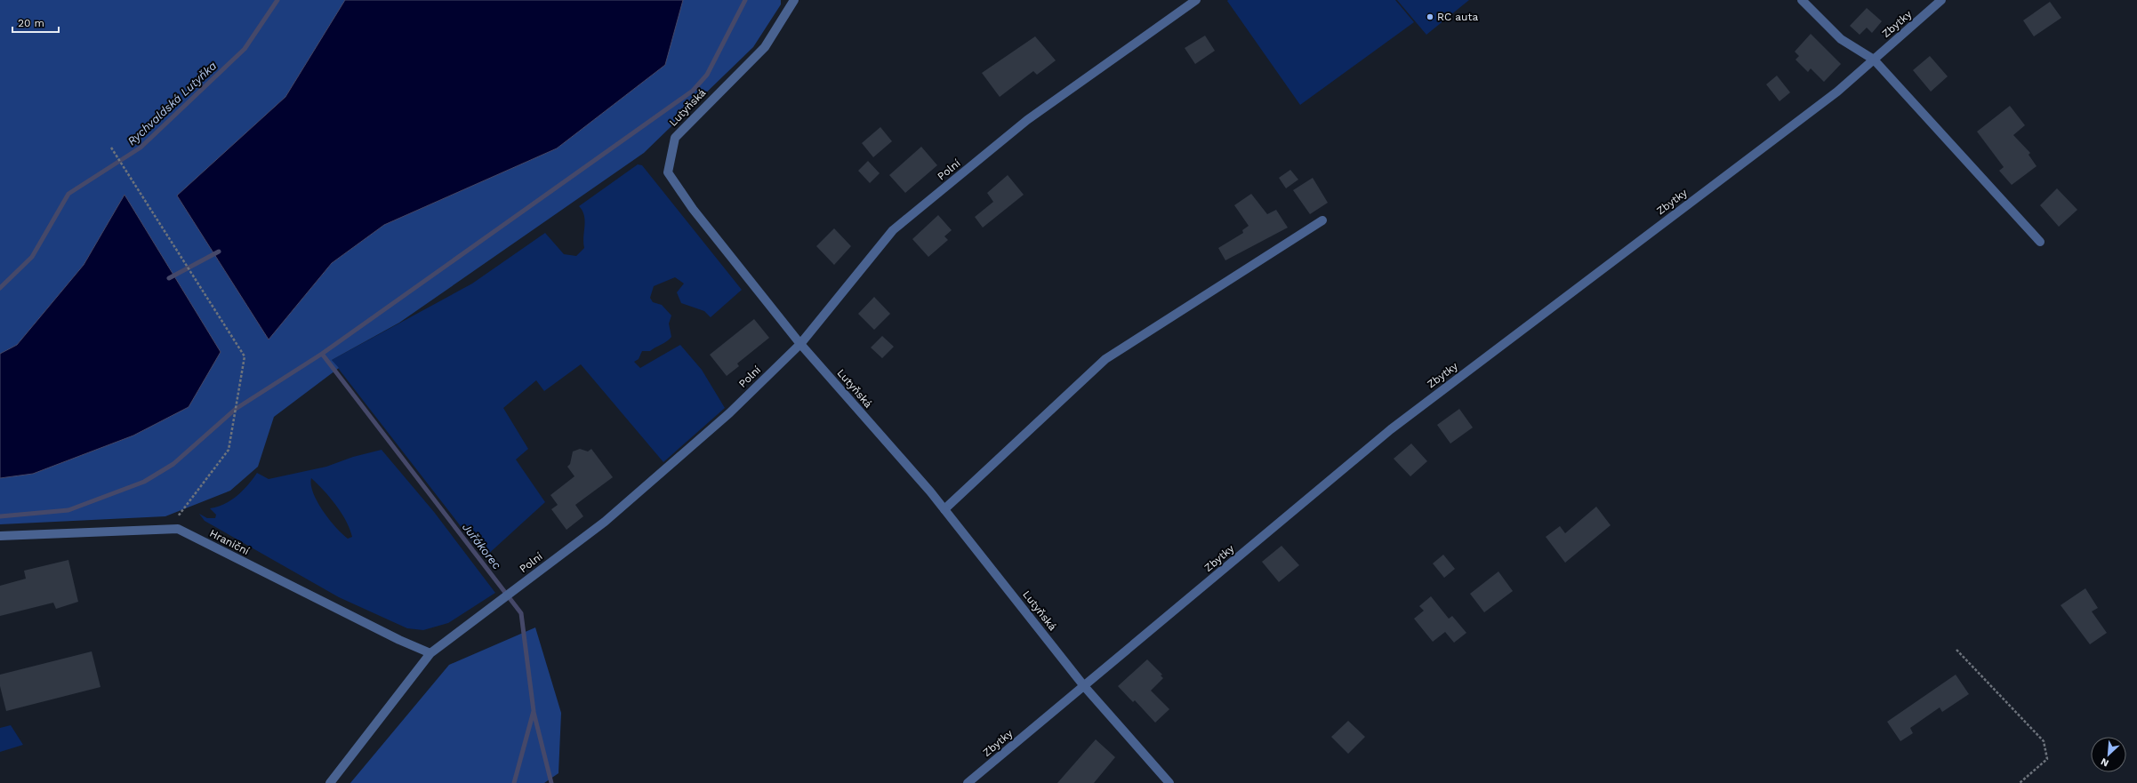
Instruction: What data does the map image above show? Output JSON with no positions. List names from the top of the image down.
{
  "streets": {
    "street": [
      "Zbytky",
      "Lutyňská",
      "Polní",
      "Hraniční"
    ]
  },
  "crossings": [
    ["Zbytky", "Lutyňská"],
    ["Lutyňská", "Polní"],
    ["Polní", "Hraniční"]
  ],
  "water": ["Rychvaldská Lutyňka", "Juřákorec"],
  "places": ["RC auta"],
  "scale_bar": "20 m",
  "north": "bottom left"
}
